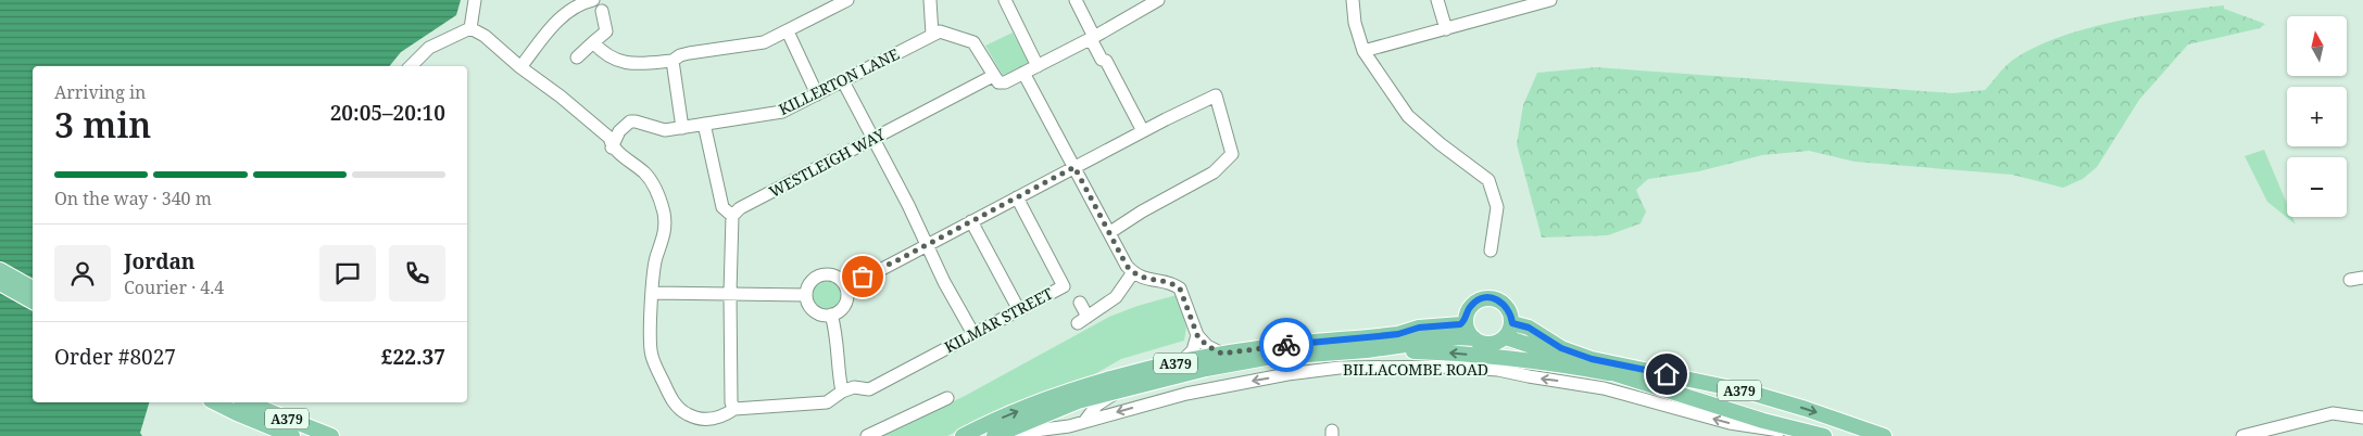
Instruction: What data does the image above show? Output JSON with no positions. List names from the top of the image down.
{
  "streets": {
    "main road": ["A379", "BILLACOMBE ROAD"],
    "street": ["KILLERTON LANE", "WESTLEIGH WAY", "KILMAR STREET"]
  },
  "crossings": [
    ["A379", "BILLACOMBE ROAD"]
  ],
  "north": "top",
  "page": {
    "map_buttons": ["+", "−"],
    "heading": ["3 min", "Arriving in", "20:05–20:10"],
    "panel": [
      "Jordan",
      "Courier · 4.4",
      "Order #8027",
      "£22.37"
    ],
    "bar": "On the way · 340 m"
  }
}
